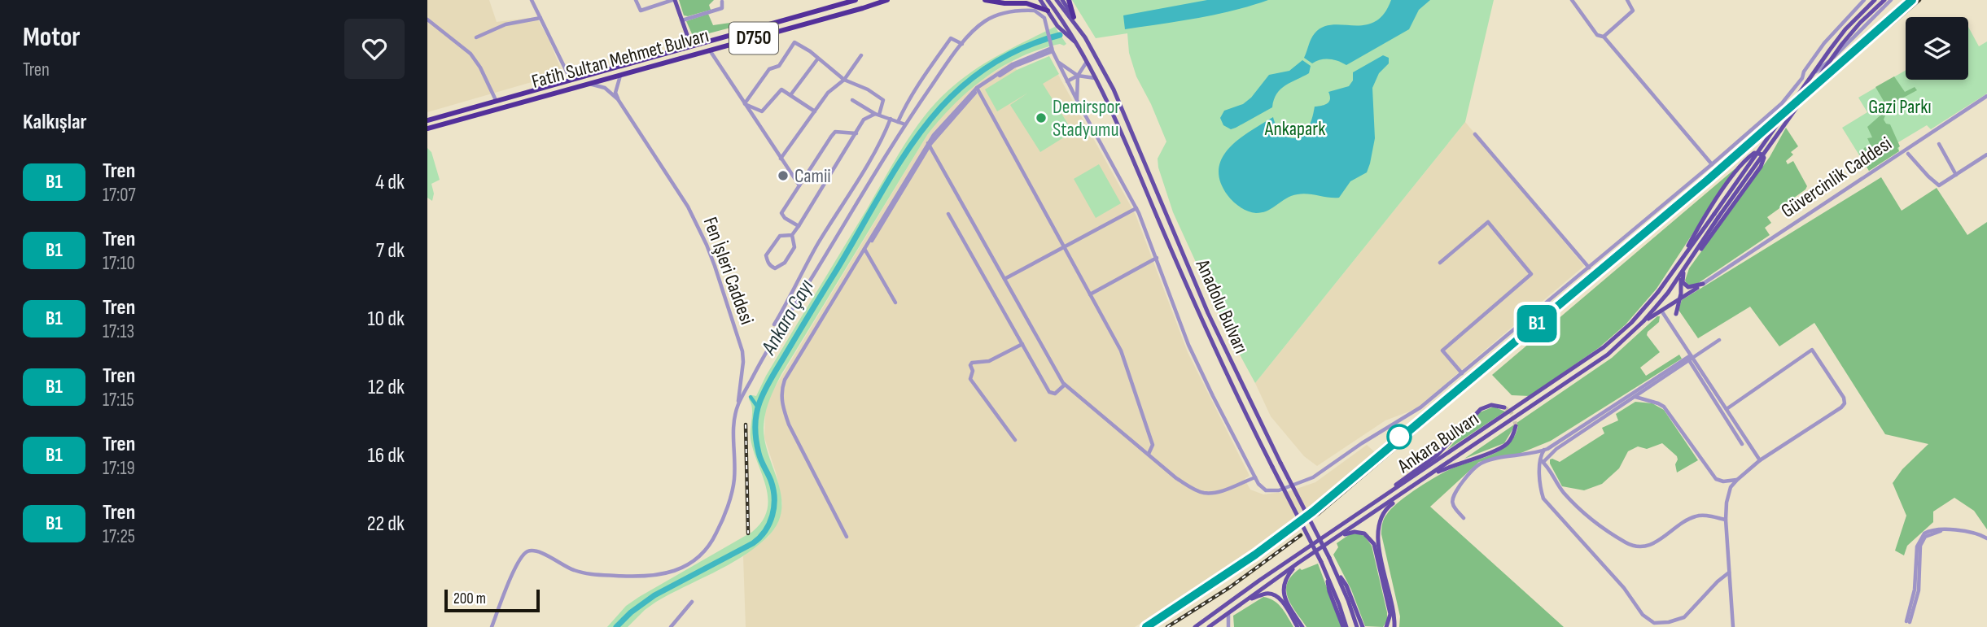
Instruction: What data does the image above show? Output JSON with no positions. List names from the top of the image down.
{
  "streets": {
    "highway": ["D750", "Fatih Sultan Mehmet Bulvarı"],
    "main road": ["Anadolu Bulvarı", "Ankara Bulvarı"],
    "street": ["Güvercinlik Caddesi", "Fen İşleri Caddesi"]
  },
  "water": ["Ankara Çayı"],
  "parks": ["Gazi Parkı", "Ankapark"],
  "places": ["Demirspor Stadyumu", "Camii"],
  "scale_bar": "200 m",
  "page": {
    "heading": [
      ["Motor", "Tren"],
      "Kalkışlar"
    ],
    "on_map": "B1",
    "list": [
      {
        "mark": "B1",
        "name": "Tren",
        "note": "17:07",
        "value": "4 dk"
      },
      {
        "mark": "B1",
        "name": "Tren",
        "note": "17:10",
        "value": "7 dk"
      },
      {
        "mark": "B1",
        "name": "Tren",
        "note": "17:13",
        "value": "10 dk"
      },
      {
        "mark": "B1",
        "name": "Tren",
        "note": "17:15",
        "value": "12 dk"
      },
      {
        "mark": "B1",
        "name": "Tren",
        "note": "17:19",
        "value": "16 dk"
      },
      {
        "mark": "B1",
        "name": "Tren",
        "note": "17:25",
        "value": "22 dk"
      }
    ],
    "scale": "200 m"
  }
}
